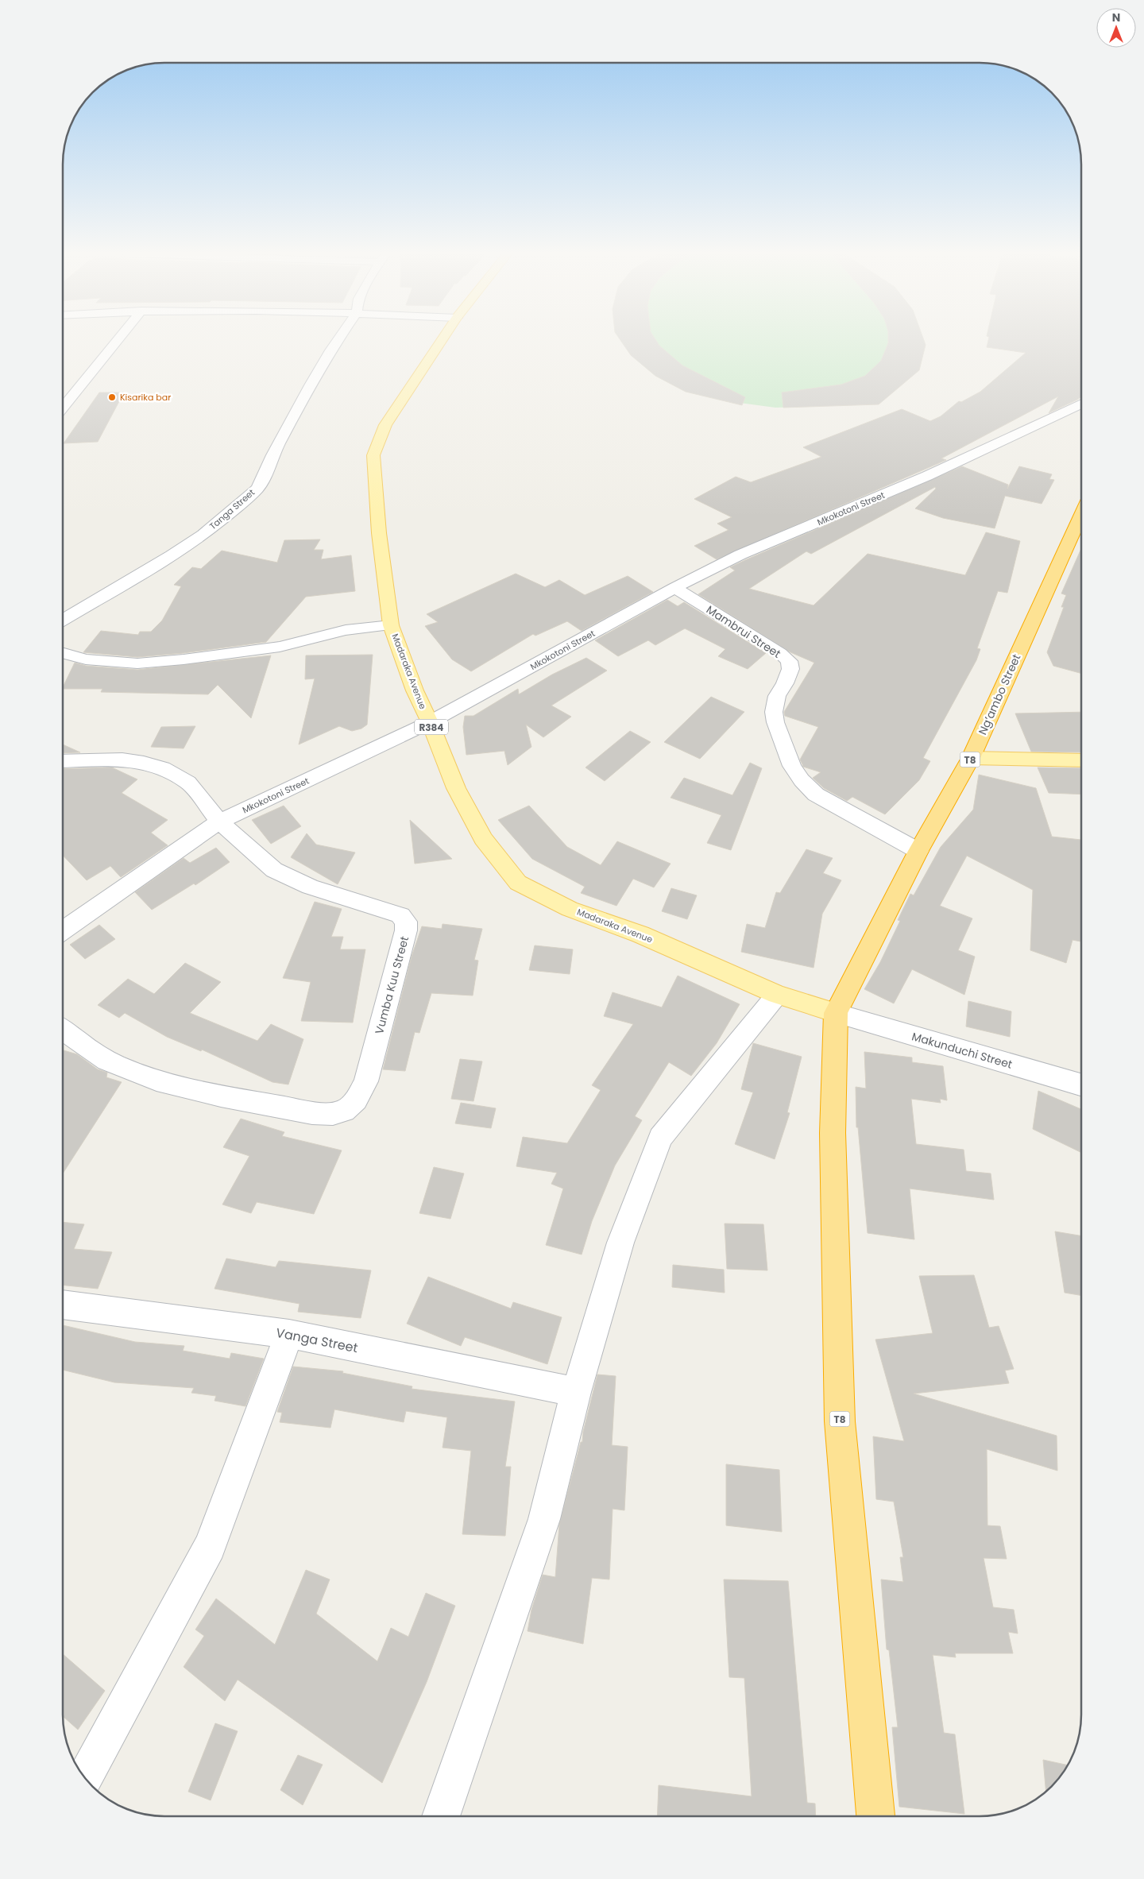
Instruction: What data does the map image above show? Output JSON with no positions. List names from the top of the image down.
{
  "streets": {
    "highway": ["Ng’ambo Street", "T8"],
    "main road": ["Madaraka Avenue", "R384"],
    "street": [
      "Mkokotoni Street",
      "Tanga Street",
      "Mambrui Street",
      "Vumba Kuu Street",
      "Makunduchi Street",
      "Vanga Street"
    ]
  },
  "crossings": [
    ["Mkokotoni Street", "Mambrui Street"],
    ["Mkokotoni Street", "Madaraka Avenue"],
    ["Mkokotoni Street", "Vumba Kuu Street"],
    ["Mambrui Street", "Ng’ambo Street"],
    ["Madaraka Avenue", "Ng’ambo Street"],
    ["Madaraka Avenue", "T8"],
    ["Madaraka Avenue", "Makunduchi Street"],
    ["Ng’ambo Street", "T8"],
    ["Ng’ambo Street", "Makunduchi Street"],
    ["T8", "Makunduchi Street"]
  ],
  "places": ["Kisarika bar"],
  "north": "top"
}
